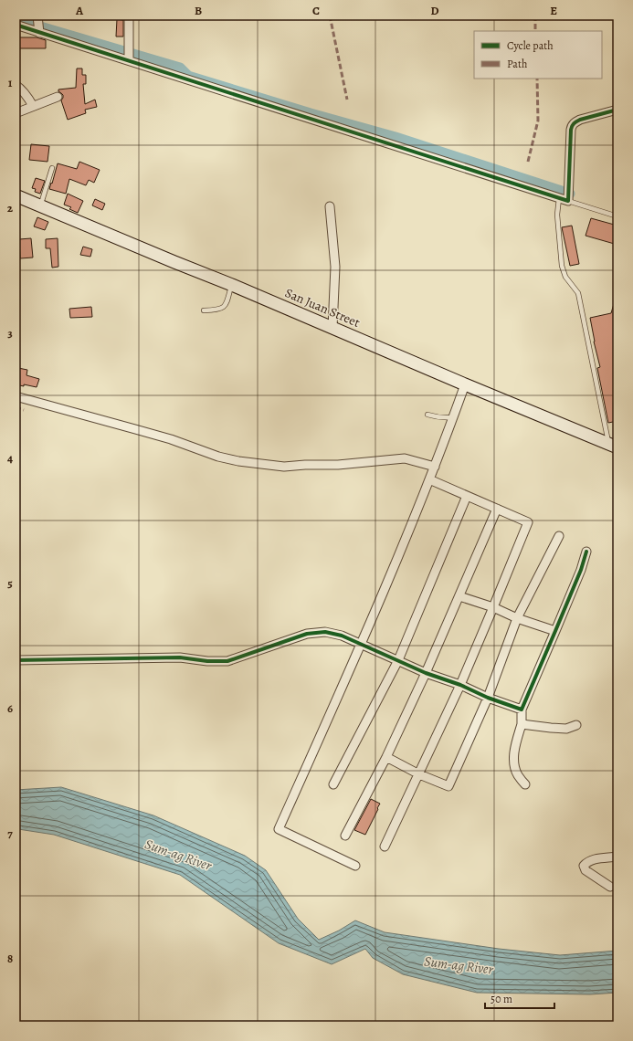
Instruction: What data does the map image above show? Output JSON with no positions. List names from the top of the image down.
{
  "streets": {
    "main road": ["San Juan Street"]
  },
  "water": ["Sum-ag River"],
  "legend": ["Cycle path", "Path"],
  "scale_bar": "50 m",
  "grid": {
    "columns": [
      "A",
      "B",
      "C",
      "D",
      "E"
    ],
    "rows": [
      "1",
      "2",
      "3",
      "4",
      "5",
      "6",
      "7",
      "8"
    ]
  }
}
